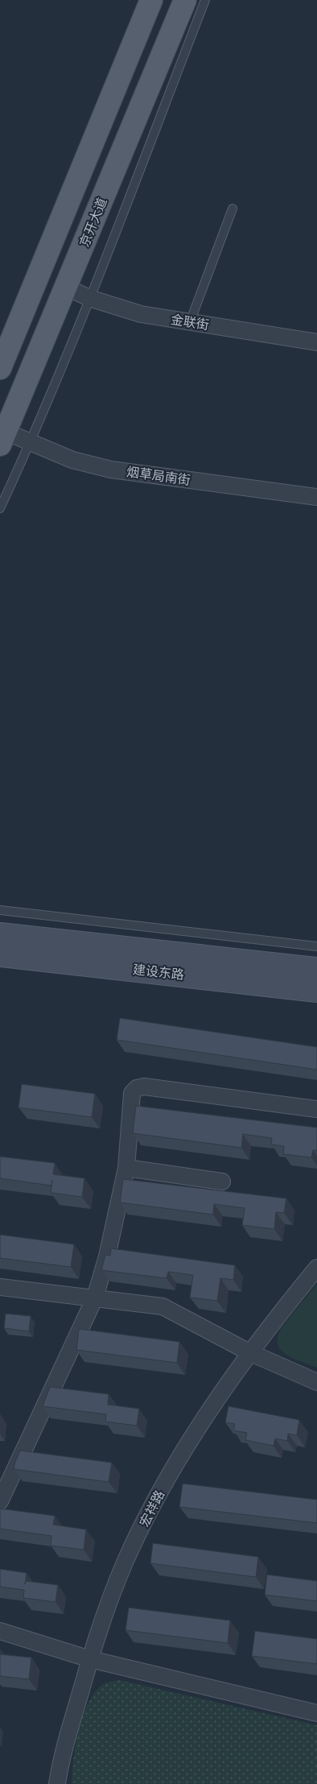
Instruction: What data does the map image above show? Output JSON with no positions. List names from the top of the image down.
{
  "streets": {
    "main road": ["京开大道", "建设东路"],
    "street": ["金联街", "烟草局南街", "宏祥路"]
  },
  "crossings": [
    ["京开大道", "金联街"],
    ["京开大道", "烟草局南街"]
  ]
}
